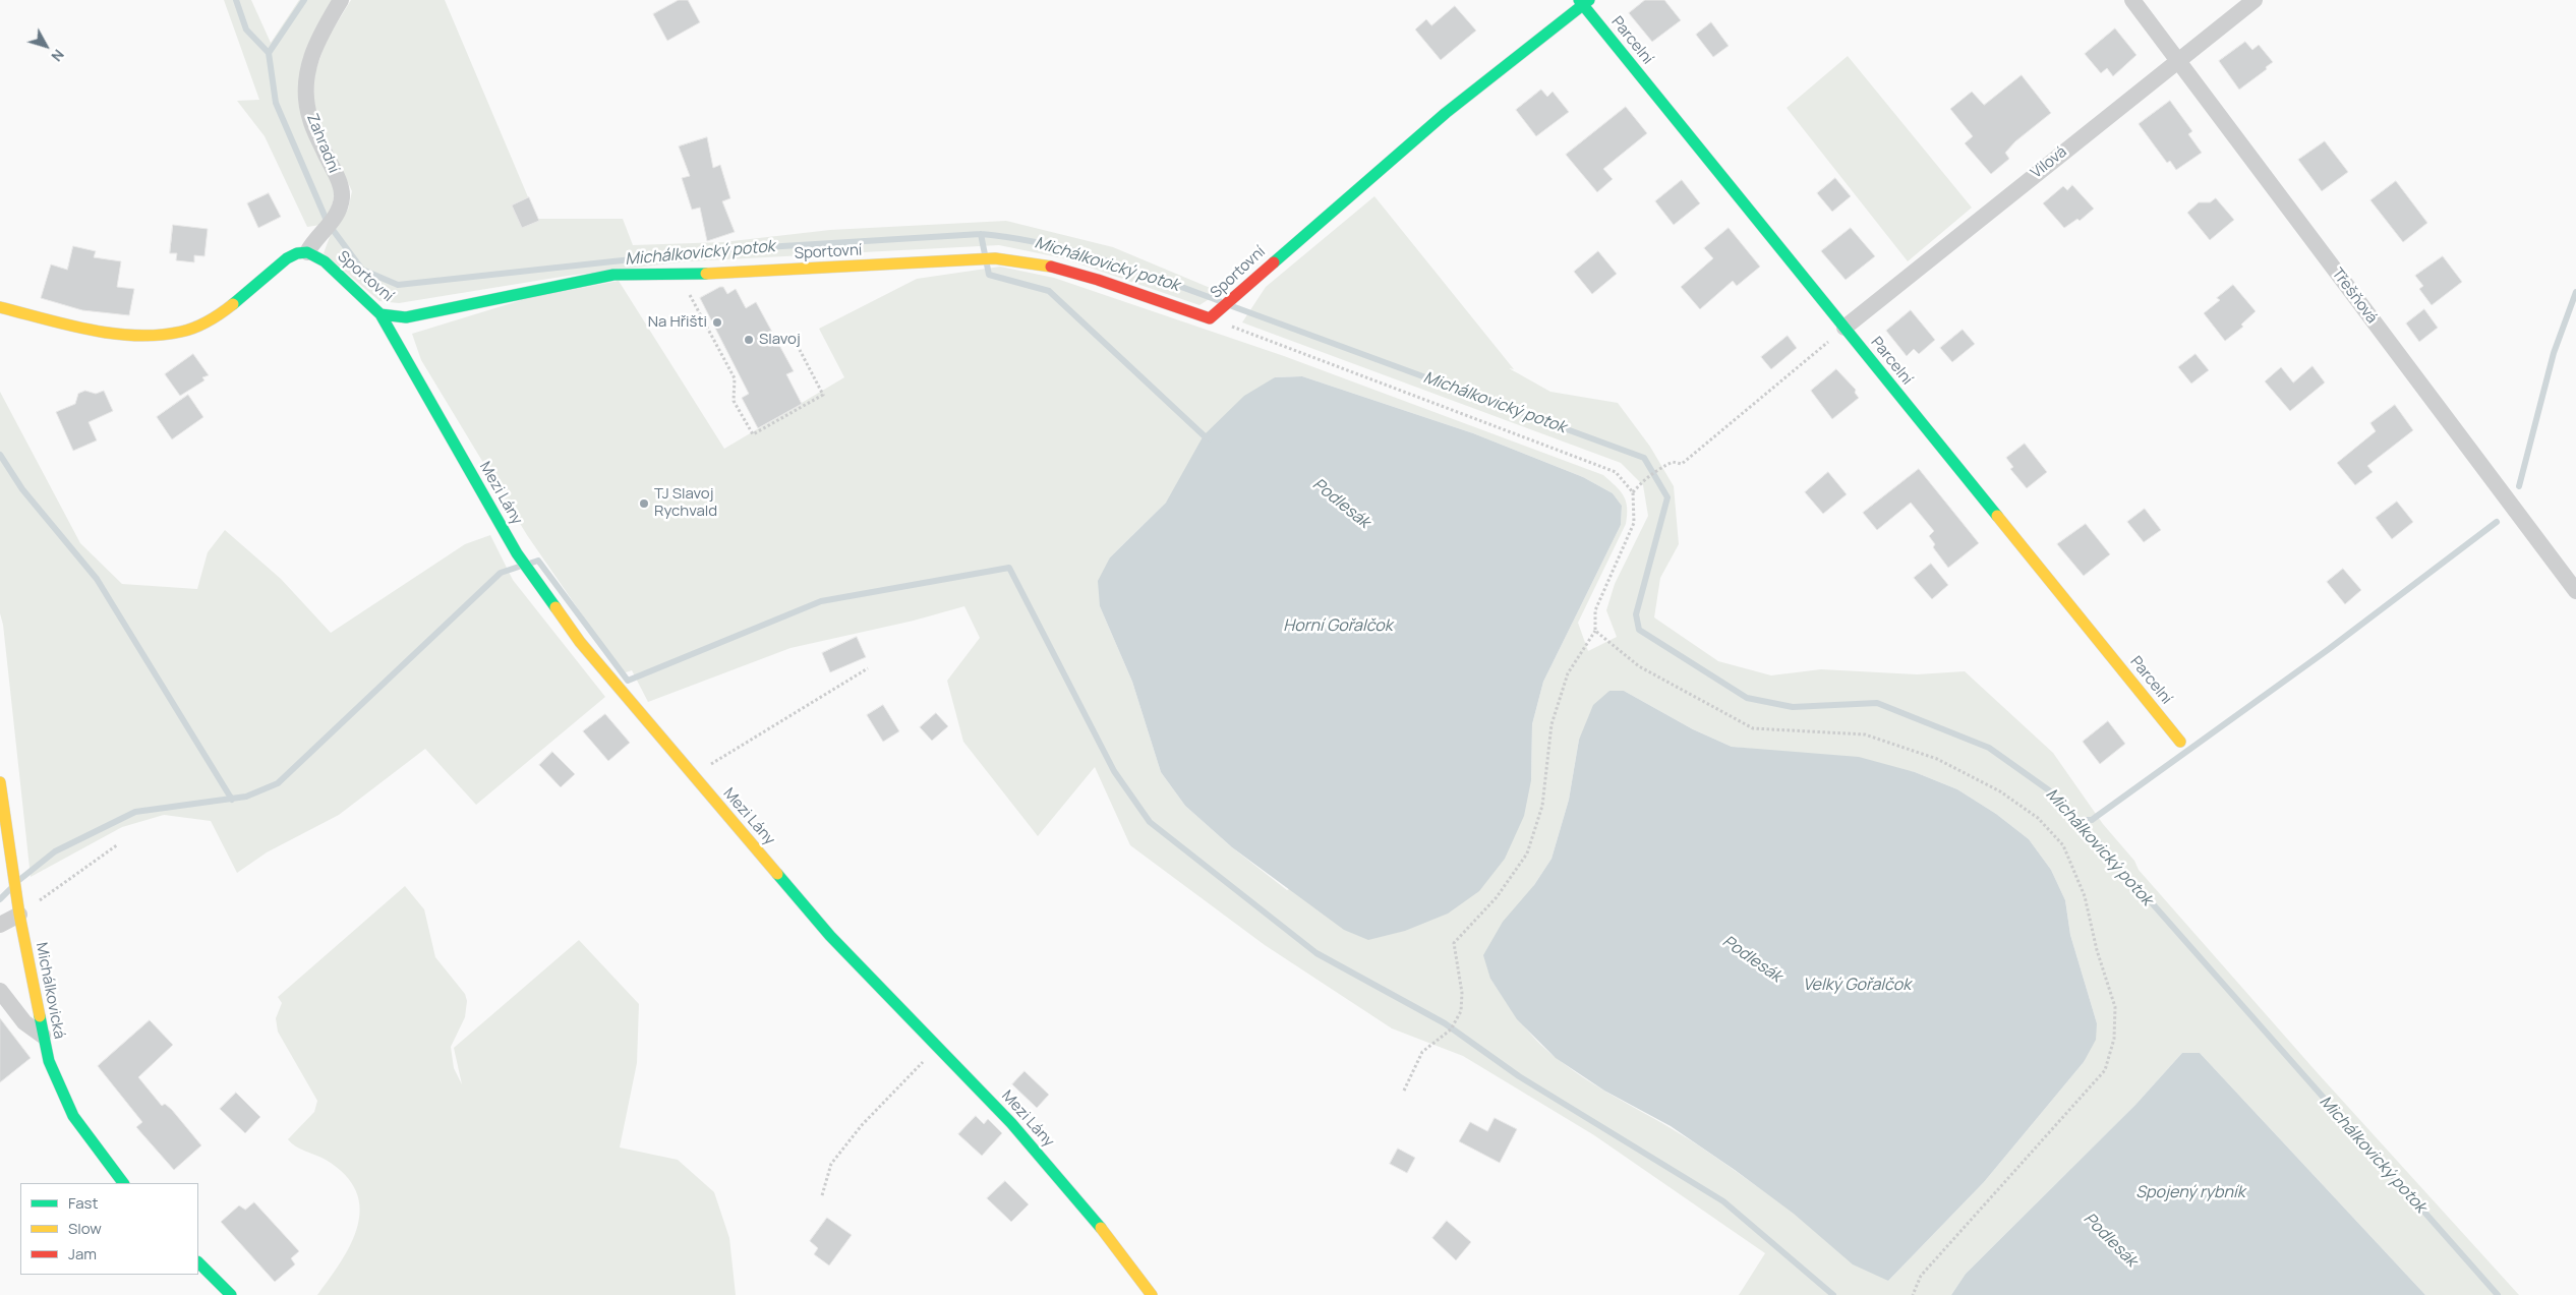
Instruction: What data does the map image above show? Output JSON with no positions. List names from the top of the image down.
{
  "streets": {
    "street": [
      "Parcelní",
      "Zahradní",
      "Vilová",
      "Sportovní",
      "Třešňová",
      "Mezi Lány",
      "Michálkovická"
    ]
  },
  "crossings": [
    ["Parcelní", "Vilová"],
    ["Parcelní", "Sportovní"],
    ["Zahradní", "Sportovní"],
    ["Vilová", "Třešňová"],
    ["Sportovní", "Mezi Lány"]
  ],
  "water": [
    "Michálkovický potok",
    "Podlesák",
    "Horní Gořalčok",
    "Velký Gořalčok",
    "Spojený rybník"
  ],
  "places": ["Na Hřišti", "Slavoj", "TJ Slavoj Rychvald"],
  "legend": ["Fast", "Slow", "Jam"],
  "north": "bottom right"
}
